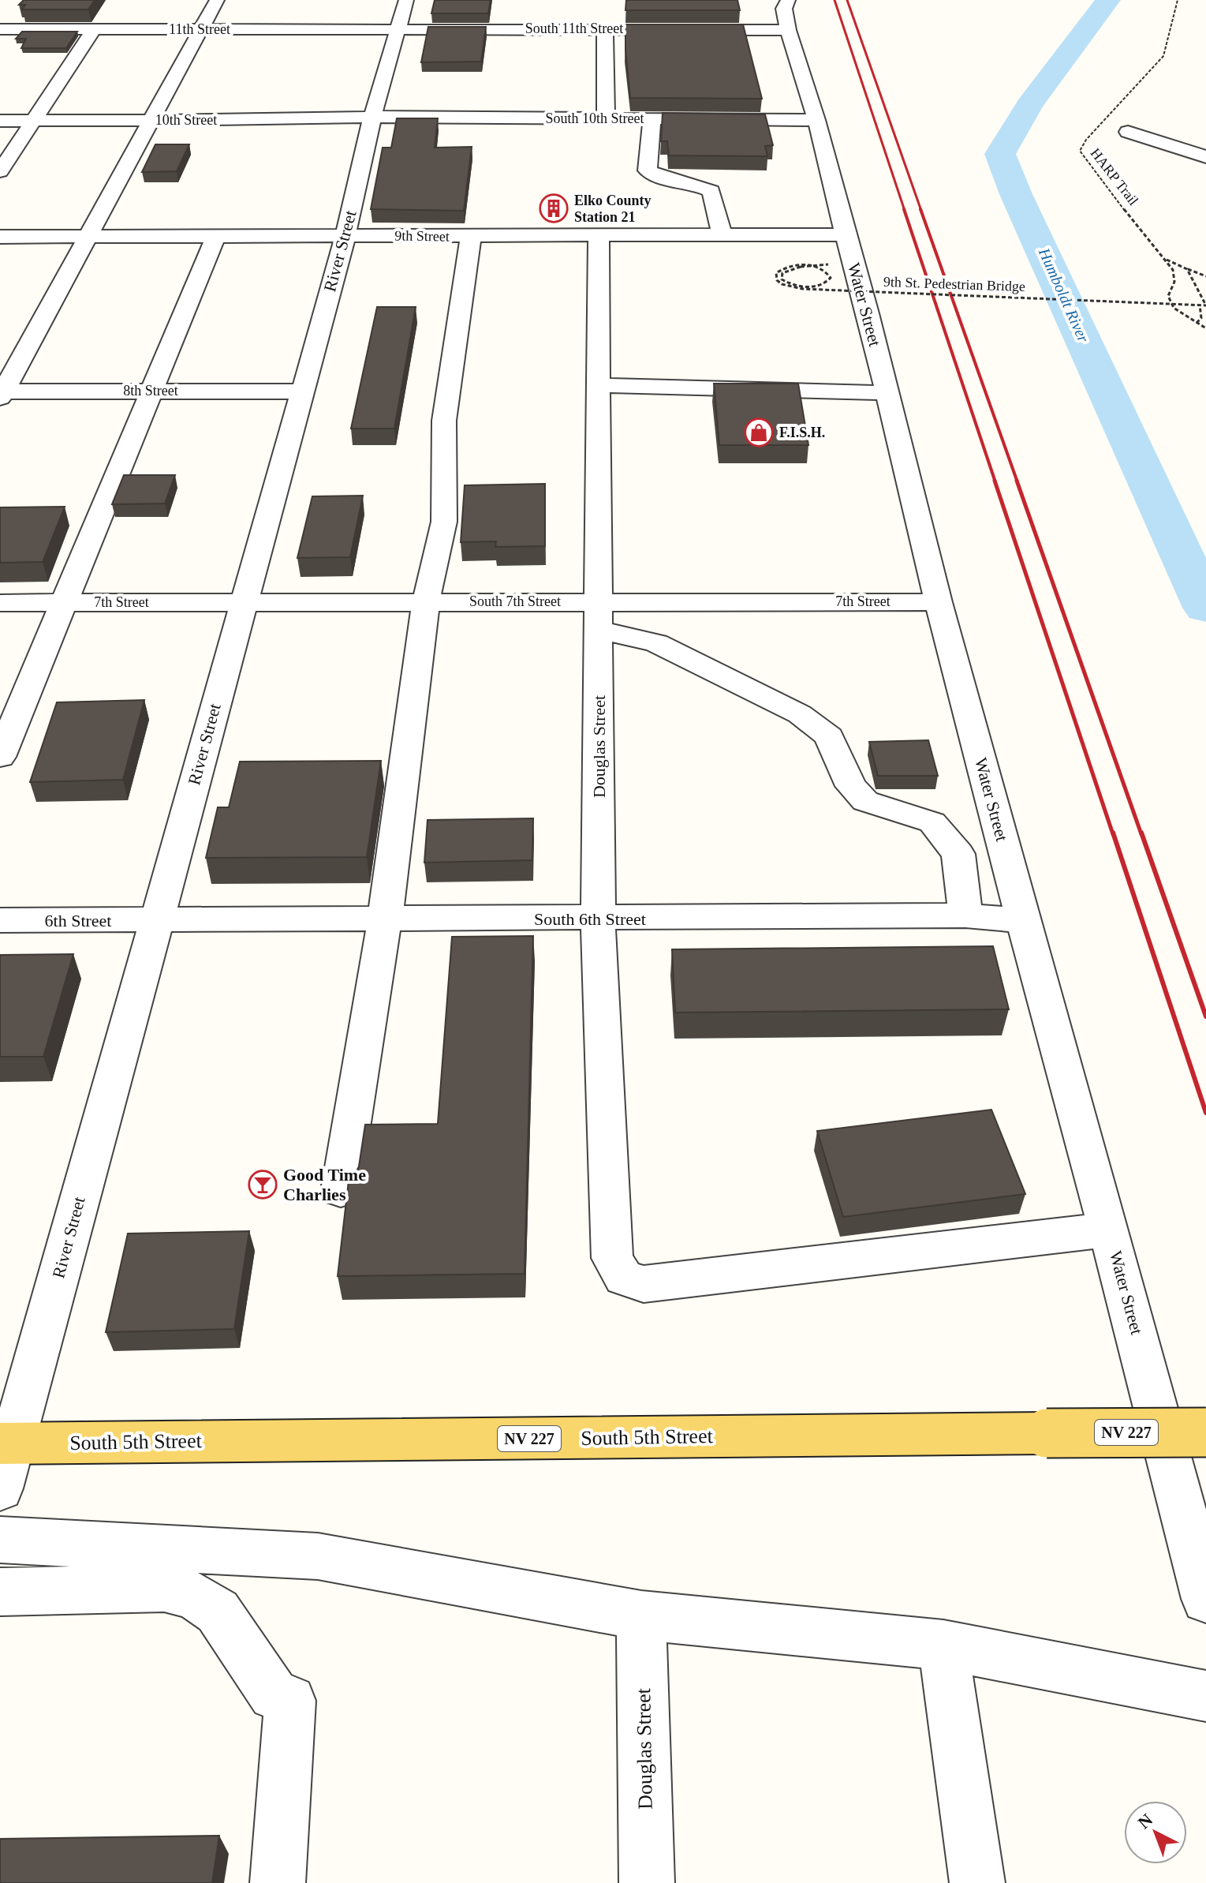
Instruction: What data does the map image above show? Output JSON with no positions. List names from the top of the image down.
{
  "streets": {
    "main road": ["NV 227", "South 5th Street"],
    "street": [
      "South 11th Street",
      "11th Street",
      "South 10th Street",
      "10th Street",
      "9th Street",
      "River Street",
      "Water Street",
      "8th Street",
      "South 7th Street",
      "7th Street",
      "Douglas Street",
      "South 6th Street",
      "6th Street"
    ],
    "path": ["HARP Trail", "9th St. Pedestrian Bridge"]
  },
  "crossings": [
    ["South 11th Street", "11th Street"],
    ["South 11th Street", "River Street"],
    ["South 11th Street", "Water Street"],
    ["11th Street", "River Street"],
    ["South 10th Street", "10th Street"],
    ["South 10th Street", "River Street"],
    ["South 10th Street", "Water Street"],
    ["10th Street", "River Street"],
    ["9th Street", "River Street"],
    ["9th Street", "9th St. Pedestrian Bridge"],
    ["9th Street", "Water Street"],
    ["9th Street", "Douglas Street"],
    ["River Street", "8th Street"],
    ["River Street", "South 7th Street"],
    ["River Street", "7th Street"],
    ["River Street", "South 6th Street"],
    ["River Street", "6th Street"],
    ["River Street", "South 5th Street"],
    ["9th St. Pedestrian Bridge", "Water Street"],
    ["Water Street", "7th Street"],
    ["Water Street", "Douglas Street"],
    ["Water Street", "South 6th Street"],
    ["South 7th Street", "7th Street"],
    ["South 7th Street", "Douglas Street"],
    ["Douglas Street", "South 6th Street"],
    ["South 6th Street", "6th Street"]
  ],
  "water": ["Humboldt River"],
  "places": {
    "building": ["Elko County Station 21"],
    "shop": ["F.I.S.H."],
    "bar": ["Good Time Charlies"]
  },
  "north": "top left"
}
